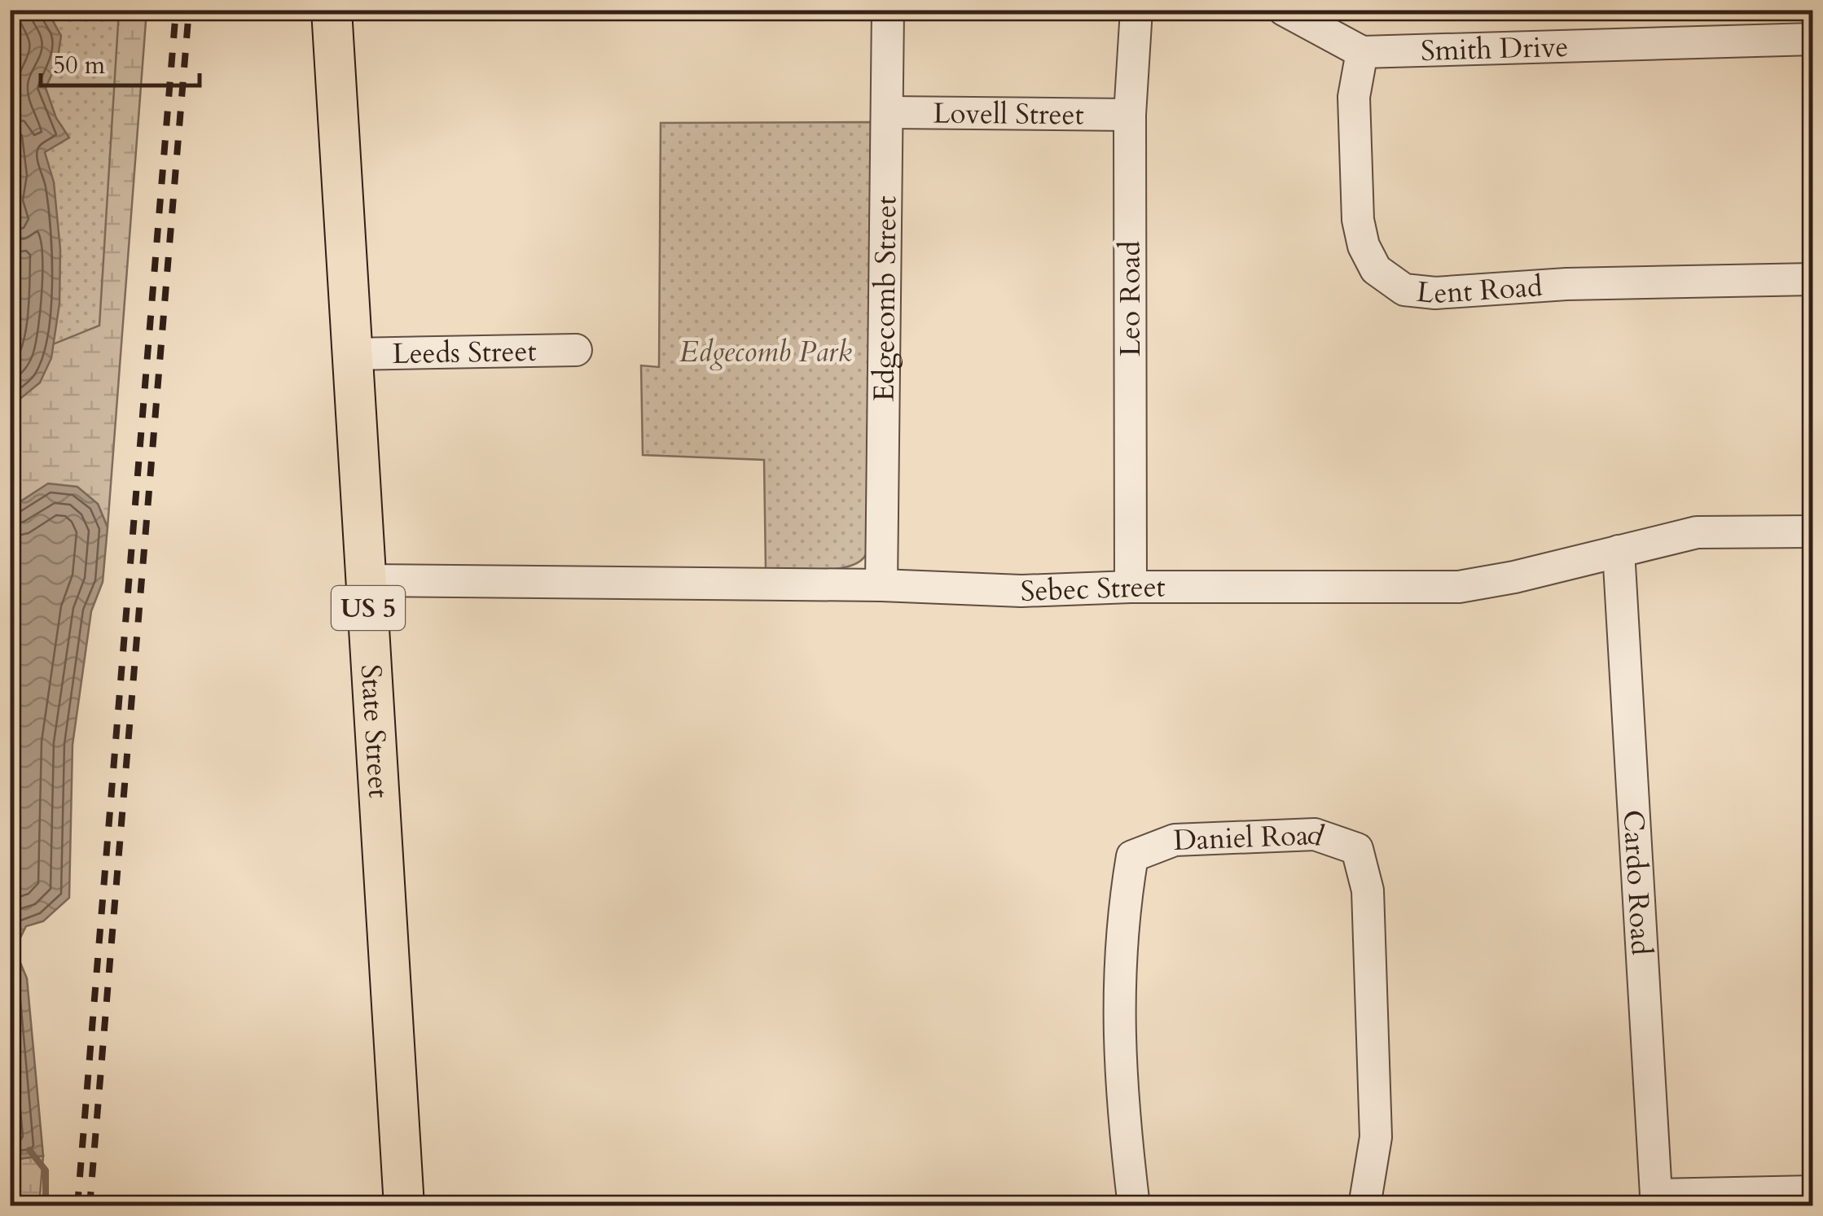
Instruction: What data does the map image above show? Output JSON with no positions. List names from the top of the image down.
{
  "streets": {
    "main road": ["US 5", "State Street"],
    "street": [
      "Smith Drive",
      "Lovell Street",
      "Lent Road",
      "Edgecomb Street",
      "Leo Road",
      "Leeds Street",
      "Sebec Street",
      "Daniel Road",
      "Cardo Road"
    ]
  },
  "crossings": [
    ["Smith Drive", "Lent Road"],
    ["Lovell Street", "Edgecomb Street"],
    ["Lovell Street", "Leo Road"],
    ["Edgecomb Street", "Sebec Street"],
    ["Leo Road", "Sebec Street"],
    ["Leeds Street", "State Street"],
    ["Sebec Street", "State Street"],
    ["Sebec Street", "Cardo Road"]
  ],
  "parks": ["Edgecomb Park"],
  "scale_bar": "50 m"
}
